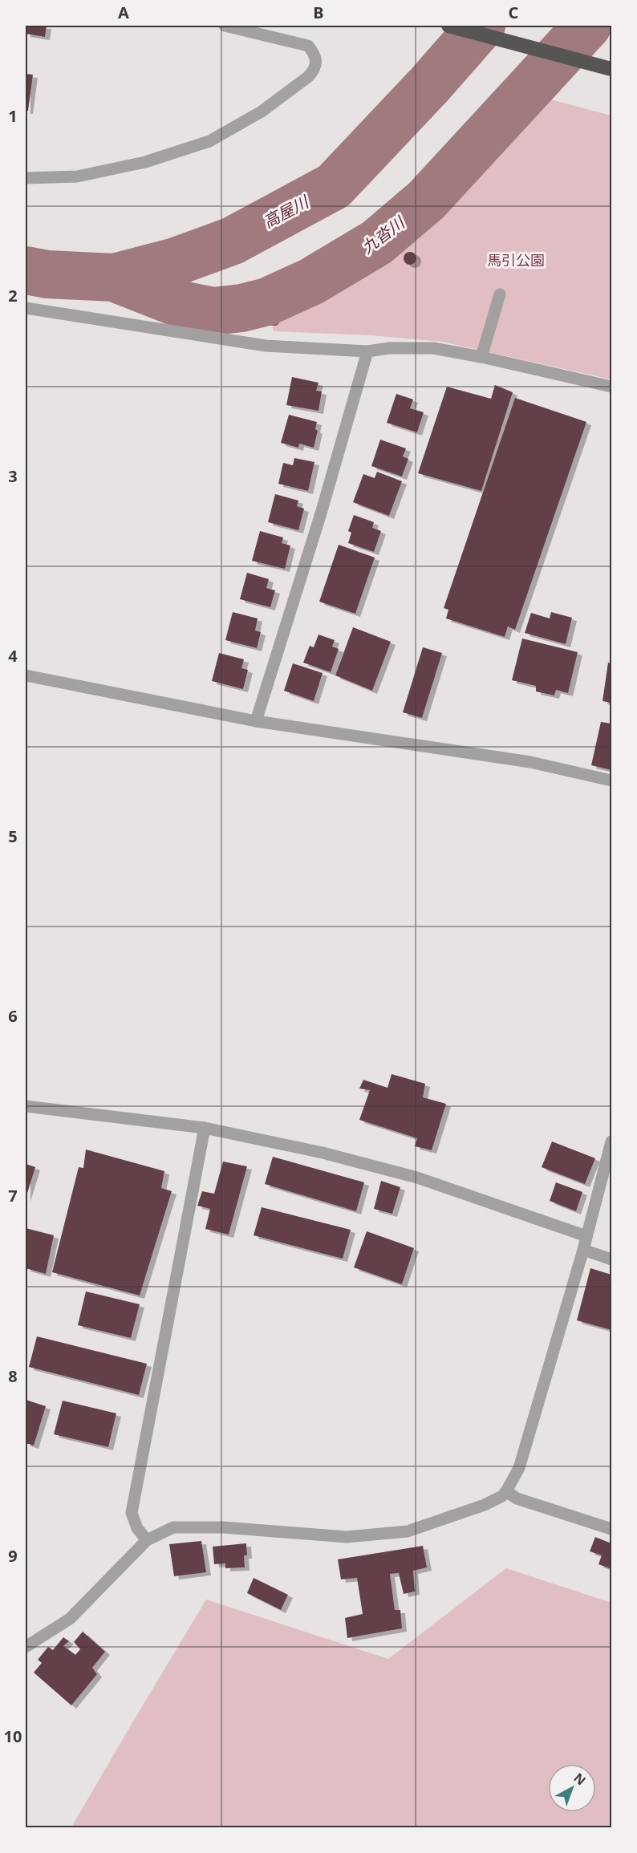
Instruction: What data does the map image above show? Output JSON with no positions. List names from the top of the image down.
{
  "water": ["高屋川", "九沓川"],
  "parks": ["馬引公園"],
  "north": "top right",
  "grid": {
    "columns": ["A", "B", "C"],
    "rows": [
      "1",
      "2",
      "3",
      "4",
      "5",
      "6",
      "7",
      "8",
      "9",
      "10"
    ]
  }
}
